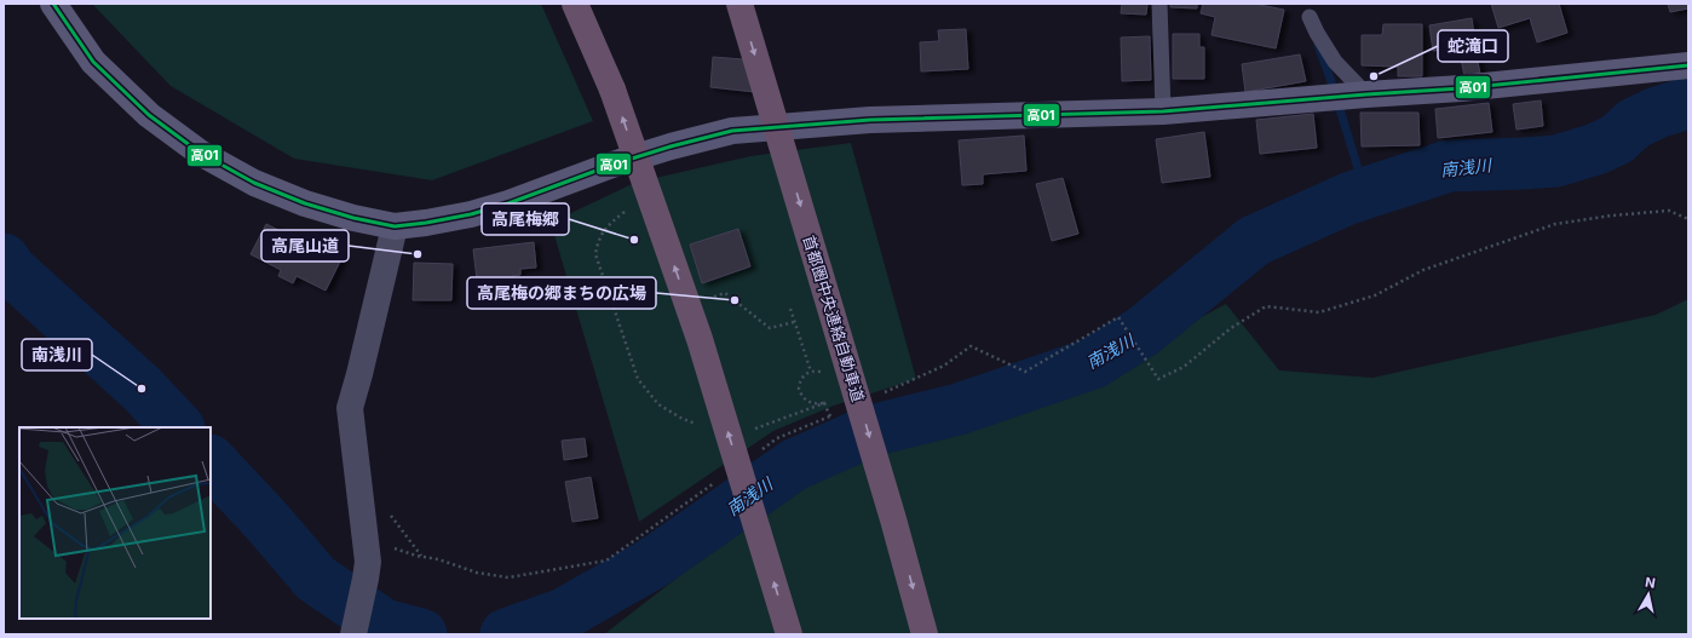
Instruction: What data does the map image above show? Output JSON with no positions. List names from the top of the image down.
{
  "streets": {
    "highway": ["首都圏中央連絡自動車道"]
  },
  "water": ["南浅川"],
  "places": [
    "蛇滝口",
    "高尾梅郷",
    "高尾山道",
    "高尾梅の郷まちの広場",
    "南浅川"
  ],
  "lines": ["transit line 高01"],
  "north": "top"
}
